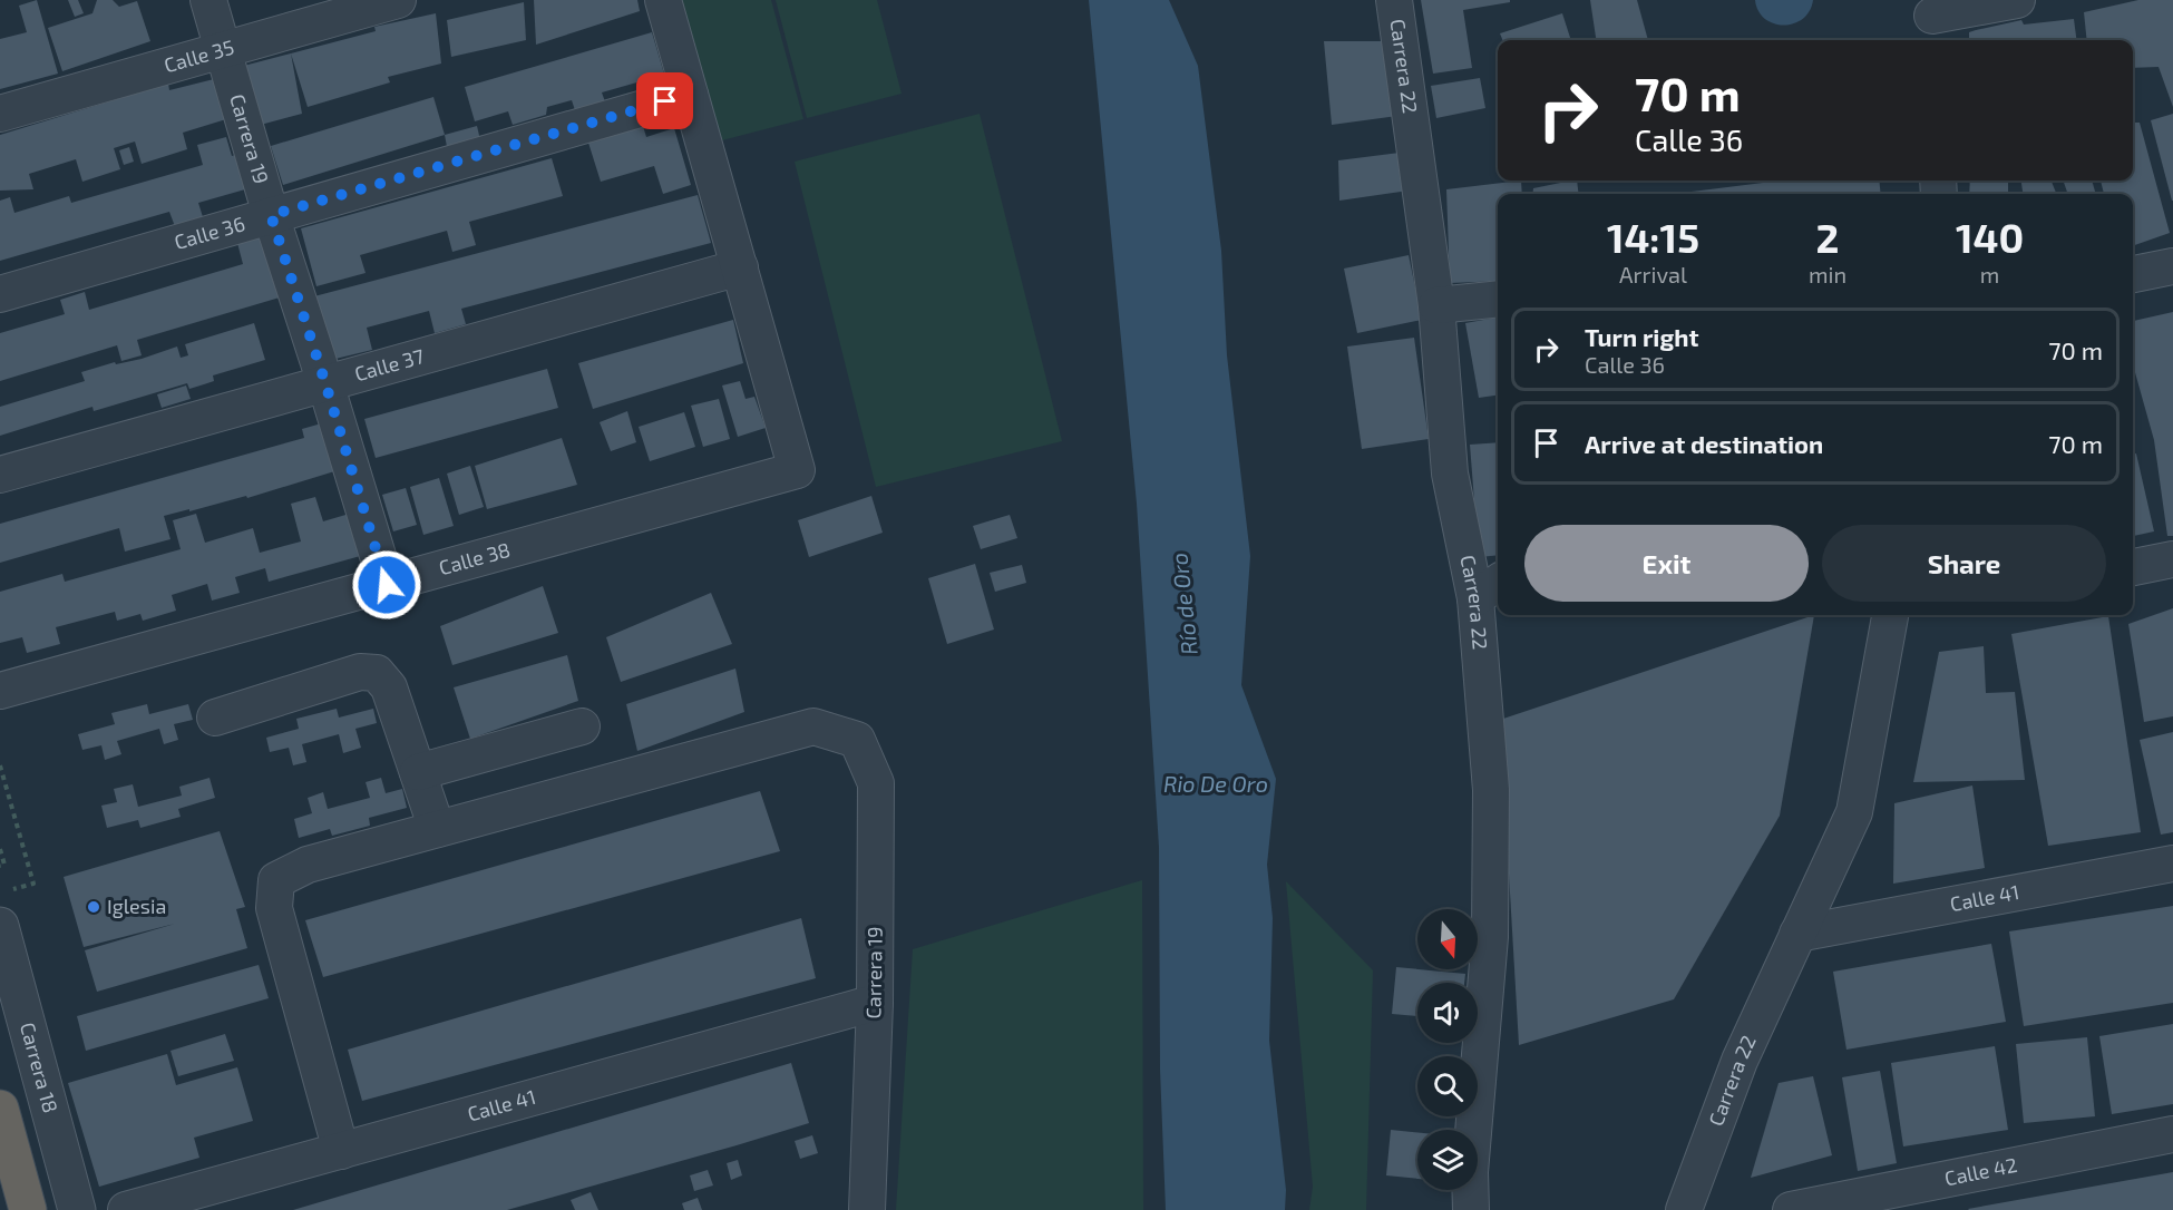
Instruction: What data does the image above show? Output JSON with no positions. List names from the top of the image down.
{
  "streets": {
    "street": [
      "Calle 35",
      "Carrera 22",
      "Carrera 19",
      "Calle 36",
      "Calle 37",
      "Calle 38",
      "Calle 41",
      "Carrera 18",
      "Calle 42"
    ]
  },
  "crossings": [
    ["Calle 35", "Carrera 19"],
    ["Carrera 22", "Calle 41"],
    ["Carrera 19", "Calle 36"],
    ["Carrera 19", "Calle 37"],
    ["Carrera 19", "Calle 38"],
    ["Carrera 19", "Calle 41"],
    ["Calle 37", "Calle 38"]
  ],
  "water": ["Río de Oro", "Rio De Oro"],
  "places": ["Iglesia"],
  "north": "bottom",
  "page": {
    "turn": ["70 m", "Calle 36"],
    "eta": [
      "14:15",
      "Arrival",
      "2",
      "min",
      "140",
      "m"
    ],
    "list": [
      {
        "name": "Turn right",
        "note": "Calle 36",
        "value": "70 m"
      },
      {
        "name": "Arrive at destination",
        "value": "70 m"
      }
    ],
    "buttons": ["Exit", "Share"]
  }
}
